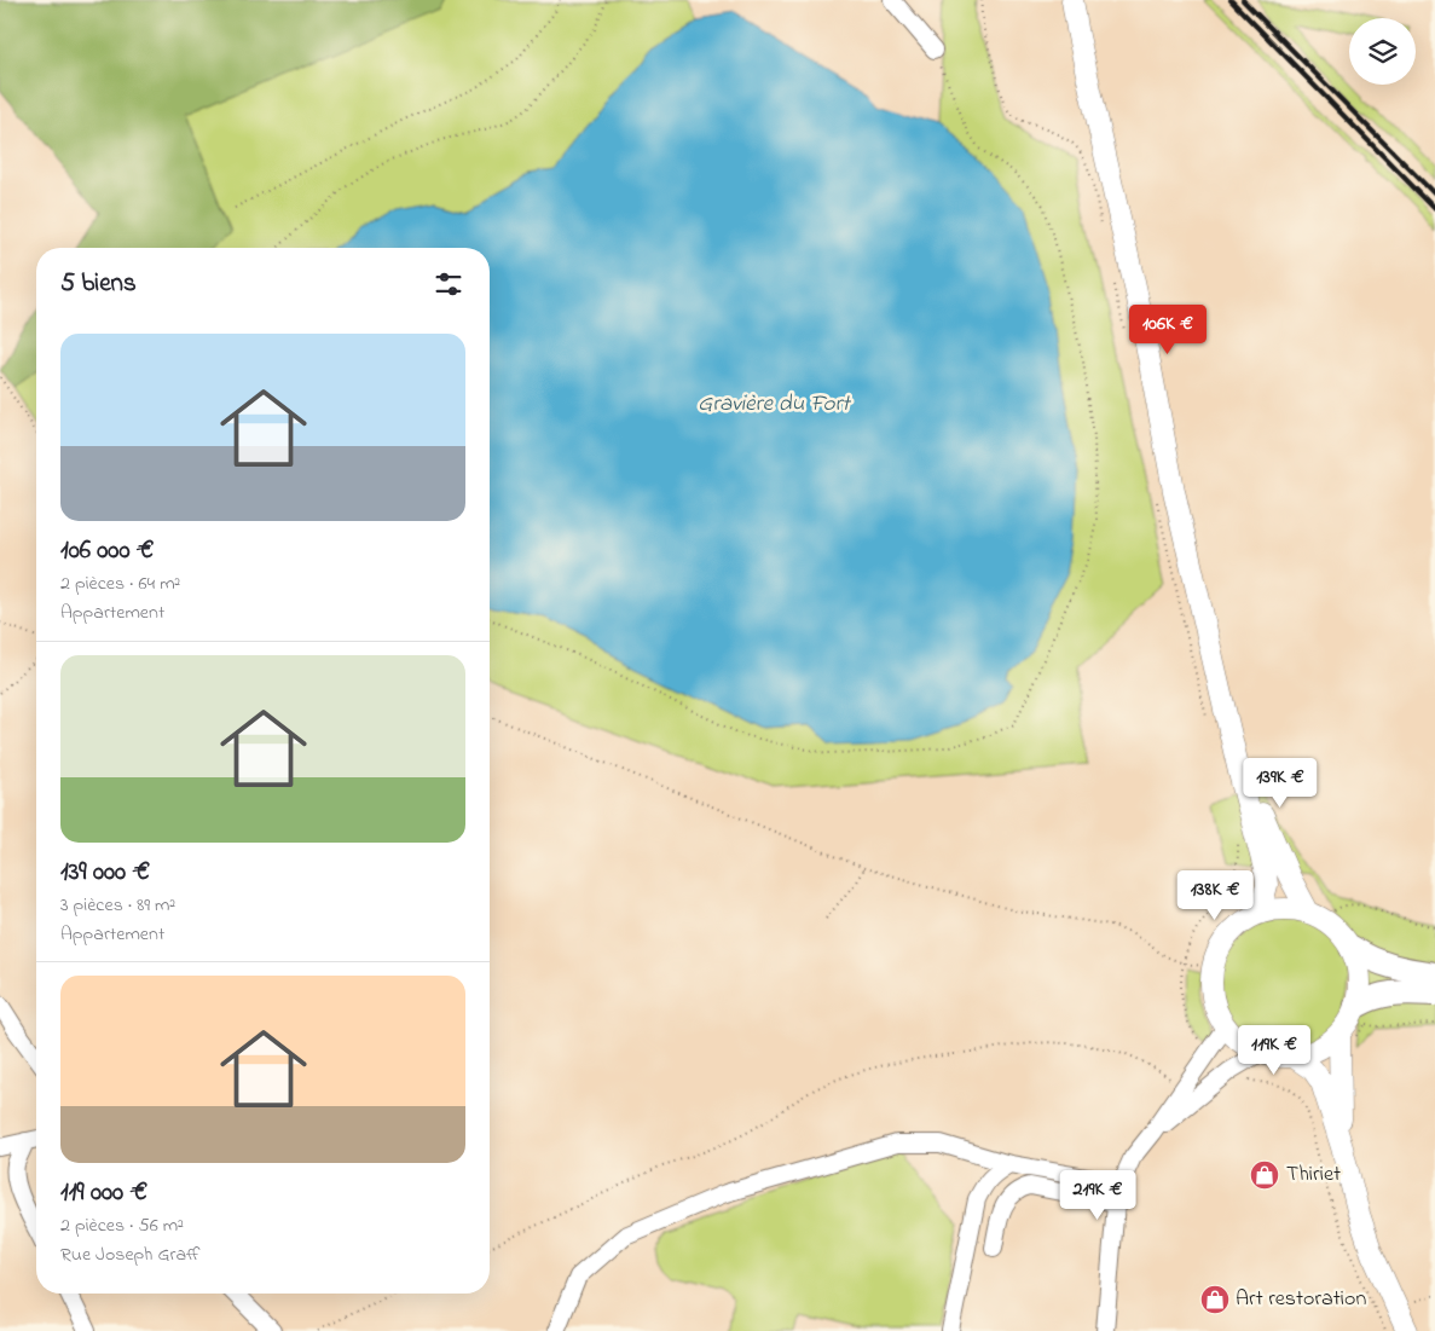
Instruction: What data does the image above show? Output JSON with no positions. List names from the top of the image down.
{
  "water": ["Gravière du Fort"],
  "places": {
    "shop": ["Thiriet", "Art restoration"]
  },
  "page": {
    "heading": "5 biens",
    "price": [
      "106K €",
      "139K €",
      "138K €",
      "119K €",
      "219K €"
    ],
    "list": [
      {
        "name": "106 000 €",
        "note": "2 pièces · 64 m² · Appartement"
      },
      {
        "name": "139 000 €",
        "note": "3 pièces · 89 m² · Appartement"
      },
      {
        "name": "119 000 €",
        "note": "2 pièces · 56 m² · Rue Joseph Graff"
      }
    ]
  }
}
